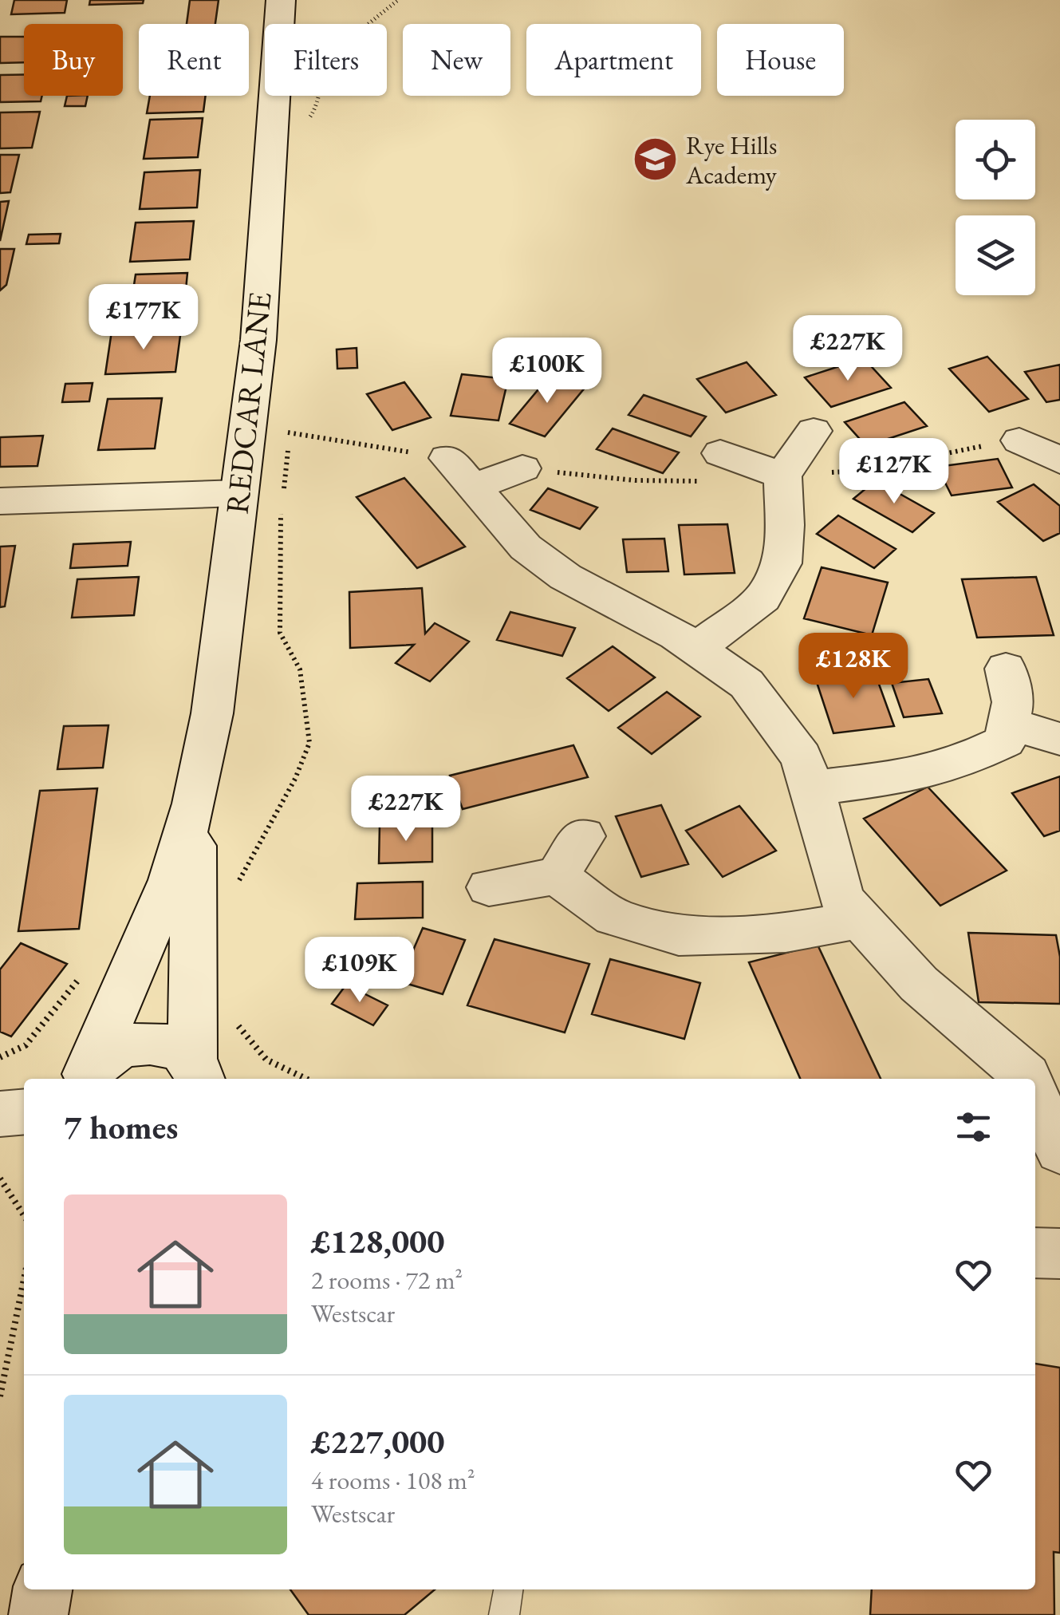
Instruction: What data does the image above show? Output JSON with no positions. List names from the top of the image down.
{
  "streets": {
    "street": ["REDCAR LANE"]
  },
  "places": {
    "school or university": ["Rye Hills Academy"]
  },
  "page": {
    "chip": [
      "Buy",
      "Rent",
      "Filters",
      "New",
      "Apartment",
      "House"
    ],
    "price": [
      "£177K",
      "£227K",
      "£100K",
      "£127K",
      "£128K",
      "£227K",
      "£109K"
    ],
    "heading": "7 homes",
    "list": [
      {
        "name": "£128,000",
        "note": "2 rooms · 72 m² · Westscar"
      },
      {
        "name": "£227,000",
        "note": "4 rooms · 108 m² · Westscar"
      }
    ]
  }
}
